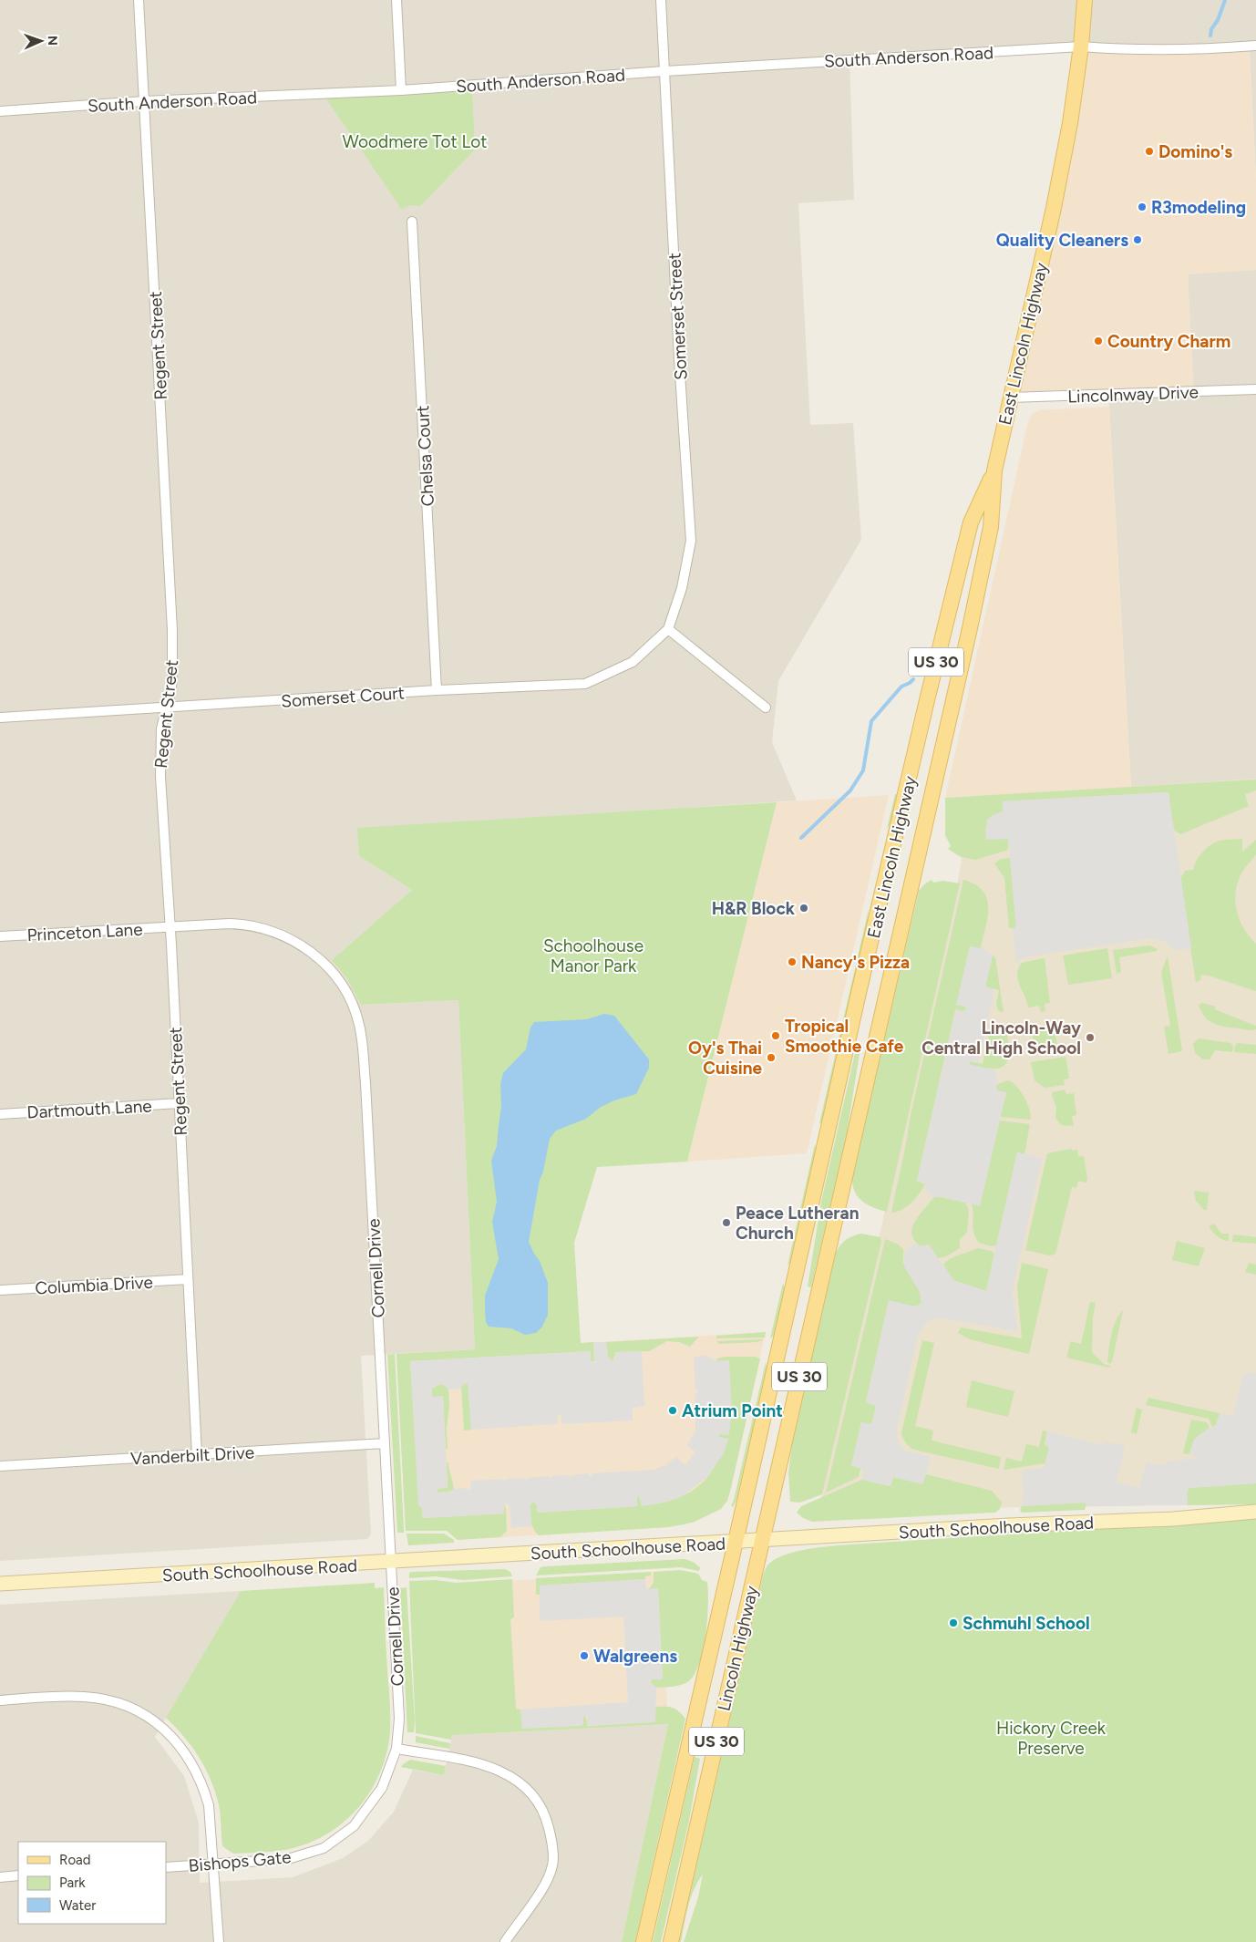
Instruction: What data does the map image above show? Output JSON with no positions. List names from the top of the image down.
{
  "streets": {
    "main road": ["East Lincoln Highway", "US 30", "Lincoln Highway"],
    "street": [
      "South Anderson Road",
      "Somerset Street",
      "Regent Street",
      "Lincolnway Drive",
      "Chelsa Court",
      "Somerset Court",
      "Princeton Lane",
      "Dartmouth Lane",
      "Cornell Drive",
      "Columbia Drive",
      "Vanderbilt Drive",
      "South Schoolhouse Road",
      "Bishops Gate"
    ]
  },
  "crossings": [
    ["South Anderson Road", "Somerset Street"],
    ["South Anderson Road", "East Lincoln Highway"],
    ["South Anderson Road", "Regent Street"],
    ["Somerset Street", "Somerset Court"],
    ["East Lincoln Highway", "Lincolnway Drive"],
    ["East Lincoln Highway", "South Schoolhouse Road"],
    ["East Lincoln Highway", "Lincoln Highway"],
    ["Regent Street", "Somerset Court"],
    ["Regent Street", "Princeton Lane"],
    ["Regent Street", "Dartmouth Lane"],
    ["Regent Street", "Cornell Drive"],
    ["Regent Street", "Columbia Drive"],
    ["Regent Street", "Vanderbilt Drive"],
    ["Chelsa Court", "Somerset Court"],
    ["Princeton Lane", "Cornell Drive"],
    ["Cornell Drive", "Vanderbilt Drive"],
    ["Cornell Drive", "South Schoolhouse Road"],
    ["Cornell Drive", "Bishops Gate"],
    ["South Schoolhouse Road", "Lincoln Highway"]
  ],
  "parks": ["Woodmere Tot Lot", "Schoolhouse Manor Park", "Hickory Creek Preserve"],
  "places": [
    "Domino's",
    "R3modeling",
    "Quality Cleaners",
    "Country Charm",
    "H&R Block",
    "Nancy's Pizza",
    "Tropical Smoothie Cafe",
    "Lincoln-Way Central High School",
    "Oy's Thai Cuisine",
    "Peace Lutheran Church",
    "Atrium Point",
    "Schmuhl School",
    "Walgreens"
  ],
  "legend": ["Road", "Park", "Water"],
  "north": "right"
}
